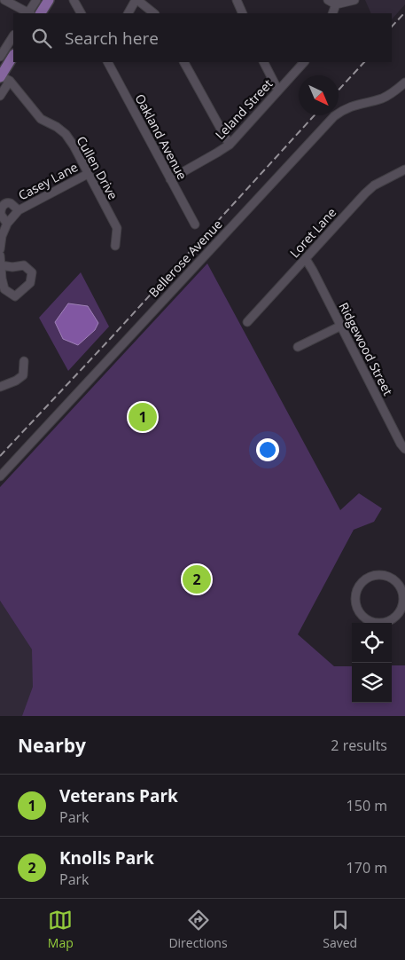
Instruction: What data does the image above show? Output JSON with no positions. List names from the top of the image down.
{
  "streets": {
    "street": [
      "Leland Street",
      "Oakland Avenue",
      "Cullen Drive",
      "Casey Lane",
      "Loret Lane",
      "Bellerose Avenue",
      "Ridgewood Street"
    ]
  },
  "crossings": [
    ["Leland Street", "Oakland Avenue"],
    ["Cullen Drive", "Casey Lane"],
    ["Loret Lane", "Ridgewood Street"]
  ],
  "north": "bottom right",
  "page": {
    "search": "Search here",
    "pins": ["1", "2"],
    "heading": ["Nearby", "2 results"],
    "list": [
      {
        "mark": "1",
        "name": "Veterans Park",
        "note": "Park",
        "value": "150 m"
      },
      {
        "mark": "2",
        "name": "Knolls Park",
        "note": "Park",
        "value": "170 m"
      }
    ],
    "nav": ["Map", "Directions", "Saved"]
  }
}
